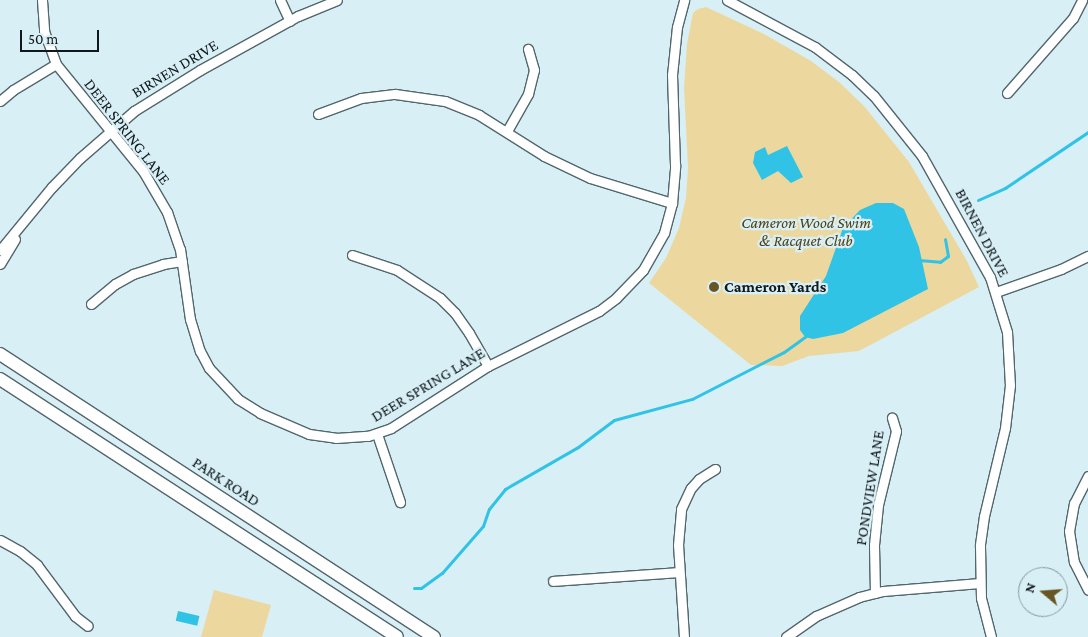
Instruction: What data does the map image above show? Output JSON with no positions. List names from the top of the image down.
{
  "streets": {
    "main road": ["PARK ROAD"],
    "street": ["BIRNEN DRIVE", "DEER SPRING LANE", "PONDVIEW LANE"]
  },
  "crossings": [
    ["BIRNEN DRIVE", "DEER SPRING LANE"]
  ],
  "parks": ["Cameron Wood Swim & Racquet Club"],
  "places": ["Cameron Yards"],
  "scale_bar": "50 m",
  "north": "left"
}
